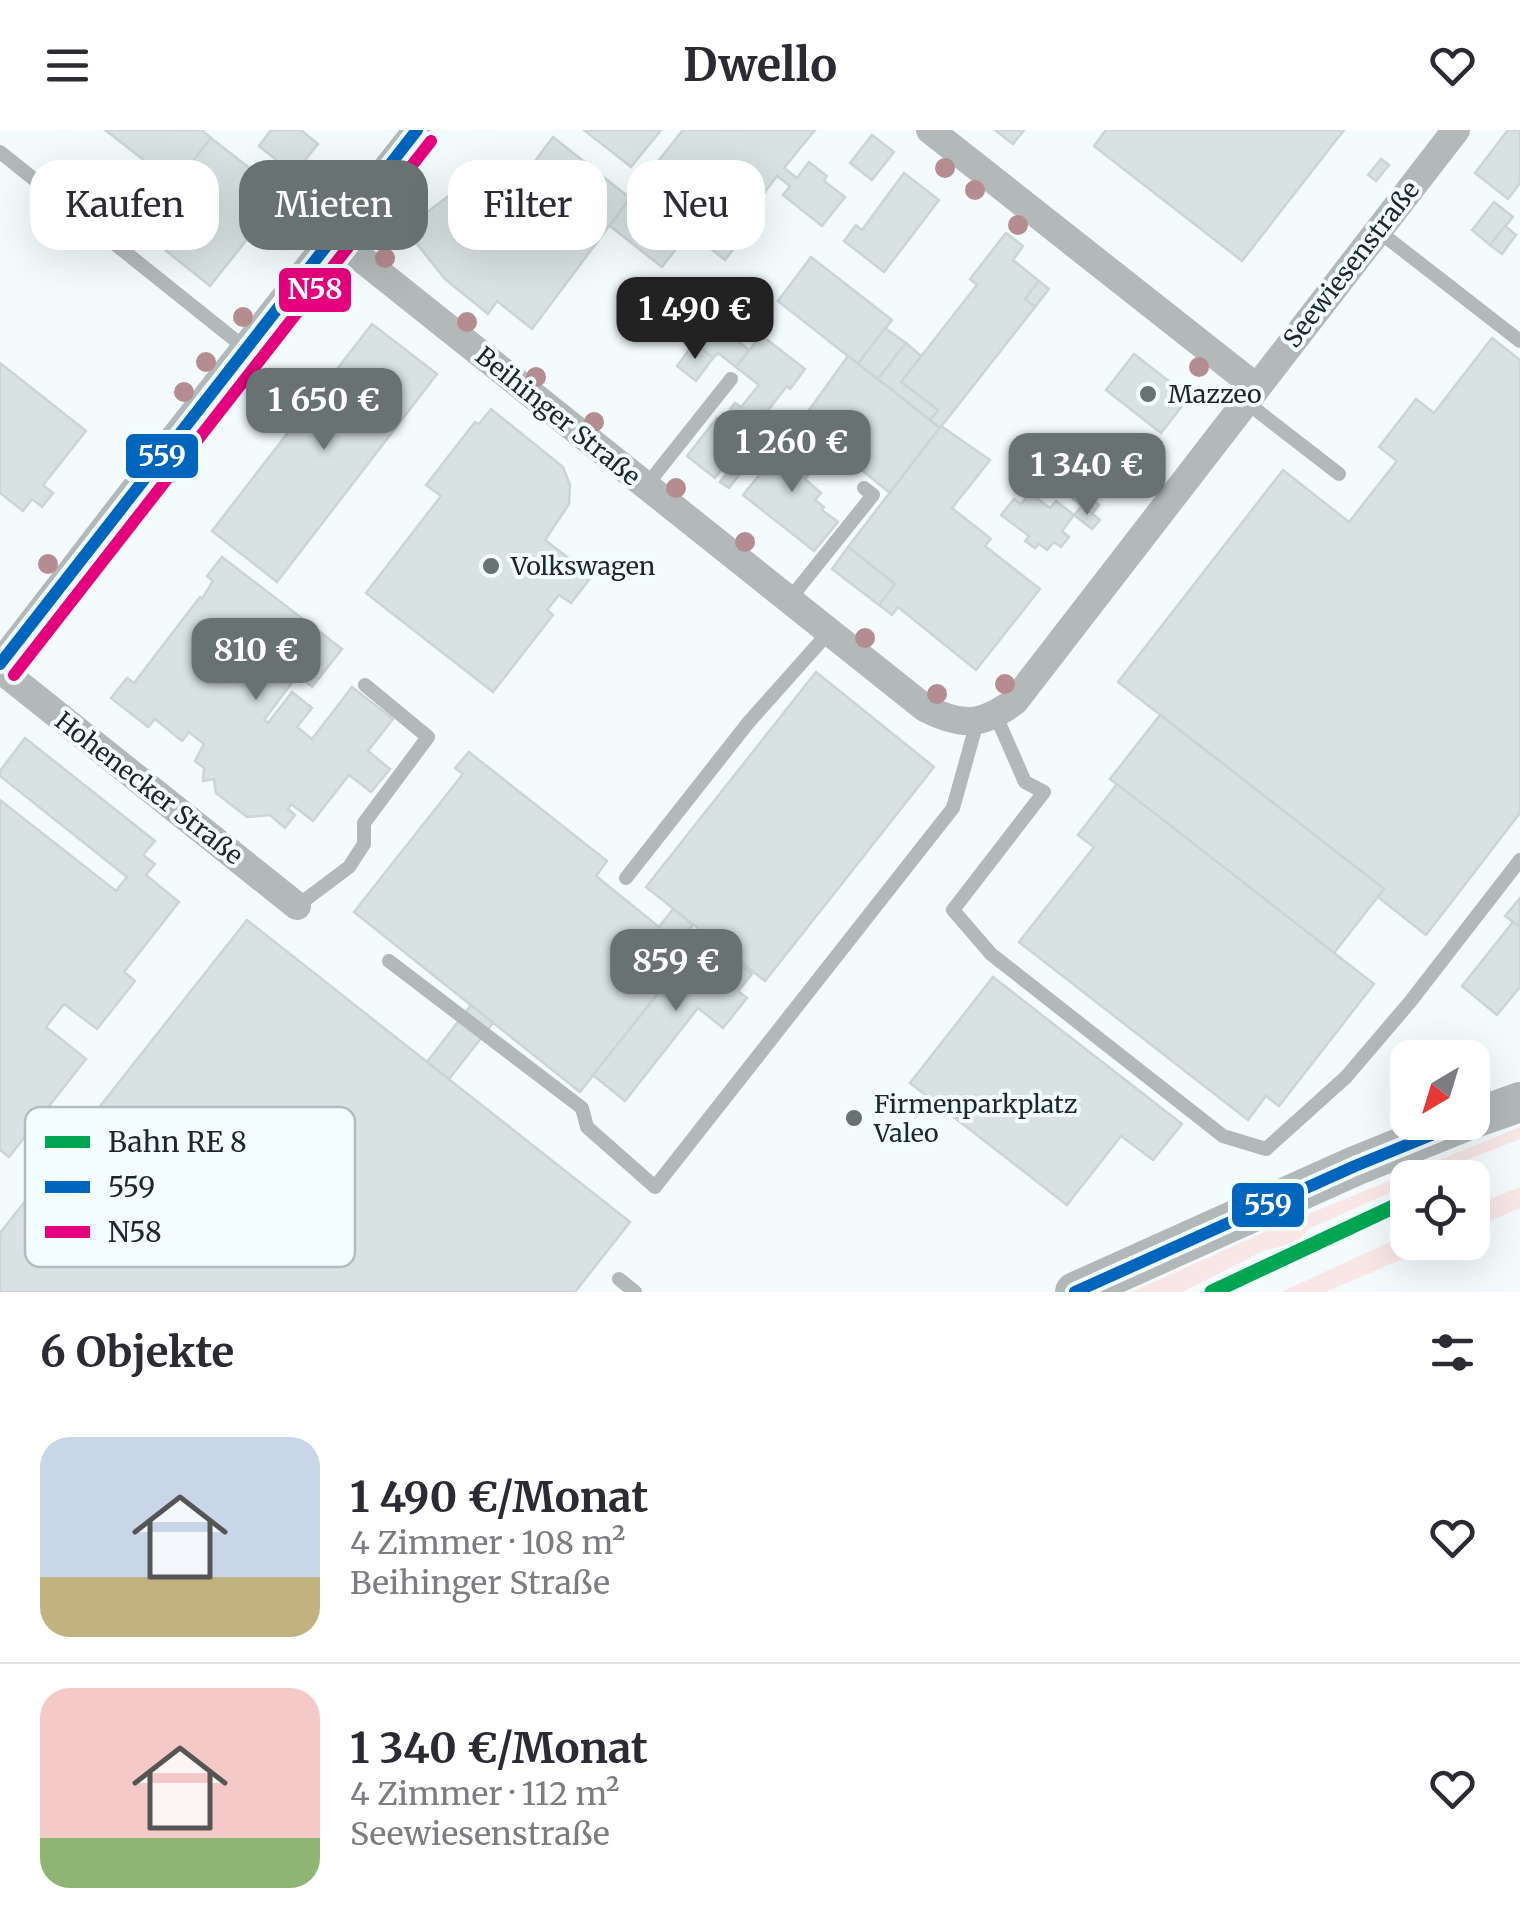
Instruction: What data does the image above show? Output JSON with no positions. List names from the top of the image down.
{
  "streets": {
    "street": ["Seewiesenstraße", "Beihinger Straße", "Hohenecker Straße"]
  },
  "crossings": [
    ["Seewiesenstraße", "Beihinger Straße"]
  ],
  "places": ["Mazzeo", "Volkswagen", "Firmenparkplatz Valeo"],
  "lines": ["transit line 559", "transit line N58"],
  "legend": ["Bahn RE 8", "559", "N58"],
  "north": "bottom left",
  "page": {
    "header": "Dwello",
    "chip": [
      "Kaufen",
      "Mieten",
      "Filter",
      "Neu"
    ],
    "price": [
      "1 490 €",
      "1 650 €",
      "1 260 €",
      "1 340 €",
      "810 €",
      "859 €"
    ],
    "heading": "6 Objekte",
    "list": [
      {
        "name": "1 490 €/Monat",
        "note": "4 Zimmer · 108 m² · Beihinger Straße"
      },
      {
        "name": "1 340 €/Monat",
        "note": "4 Zimmer · 112 m² · Seewiesenstraße"
      }
    ]
  }
}
